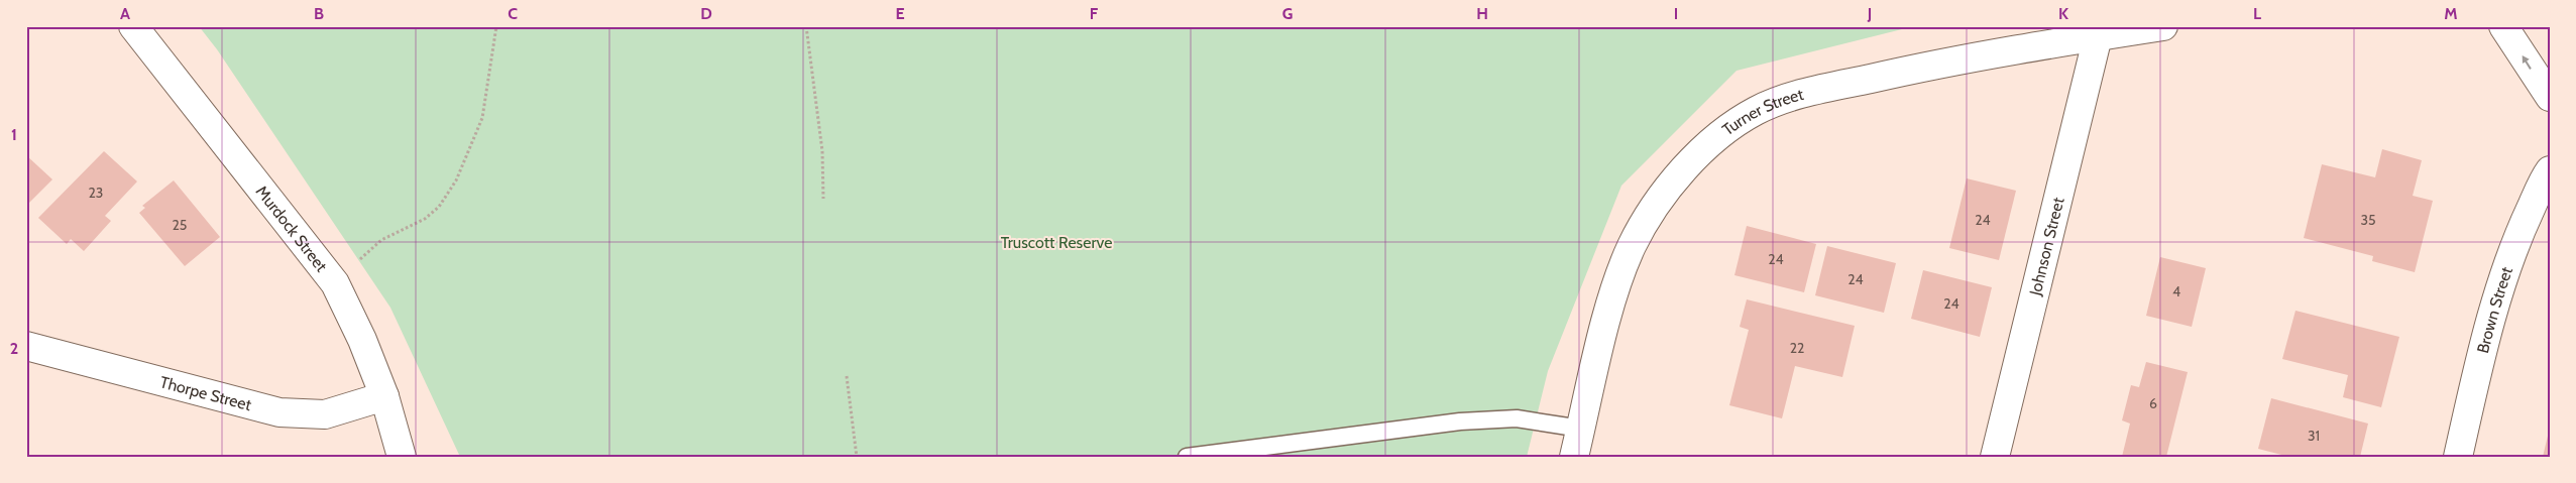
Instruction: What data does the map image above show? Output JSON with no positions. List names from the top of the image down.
{
  "streets": {
    "street": [
      "Turner Street",
      "Murdock Street",
      "Johnson Street",
      "Brown Street",
      "Thorpe Street"
    ]
  },
  "crossings": [
    ["Turner Street", "Johnson Street"],
    ["Murdock Street", "Thorpe Street"]
  ],
  "parks": ["Truscott Reserve"],
  "house_numbers": [
    "23",
    "24",
    "35",
    "25",
    "24",
    "24",
    "4",
    "24",
    "22",
    "6",
    "31"
  ],
  "grid": {
    "columns": [
      "A",
      "B",
      "C",
      "D",
      "E",
      "F",
      "G",
      "H",
      "I",
      "J",
      "K",
      "L",
      "M"
    ],
    "rows": ["1", "2"]
  }
}
